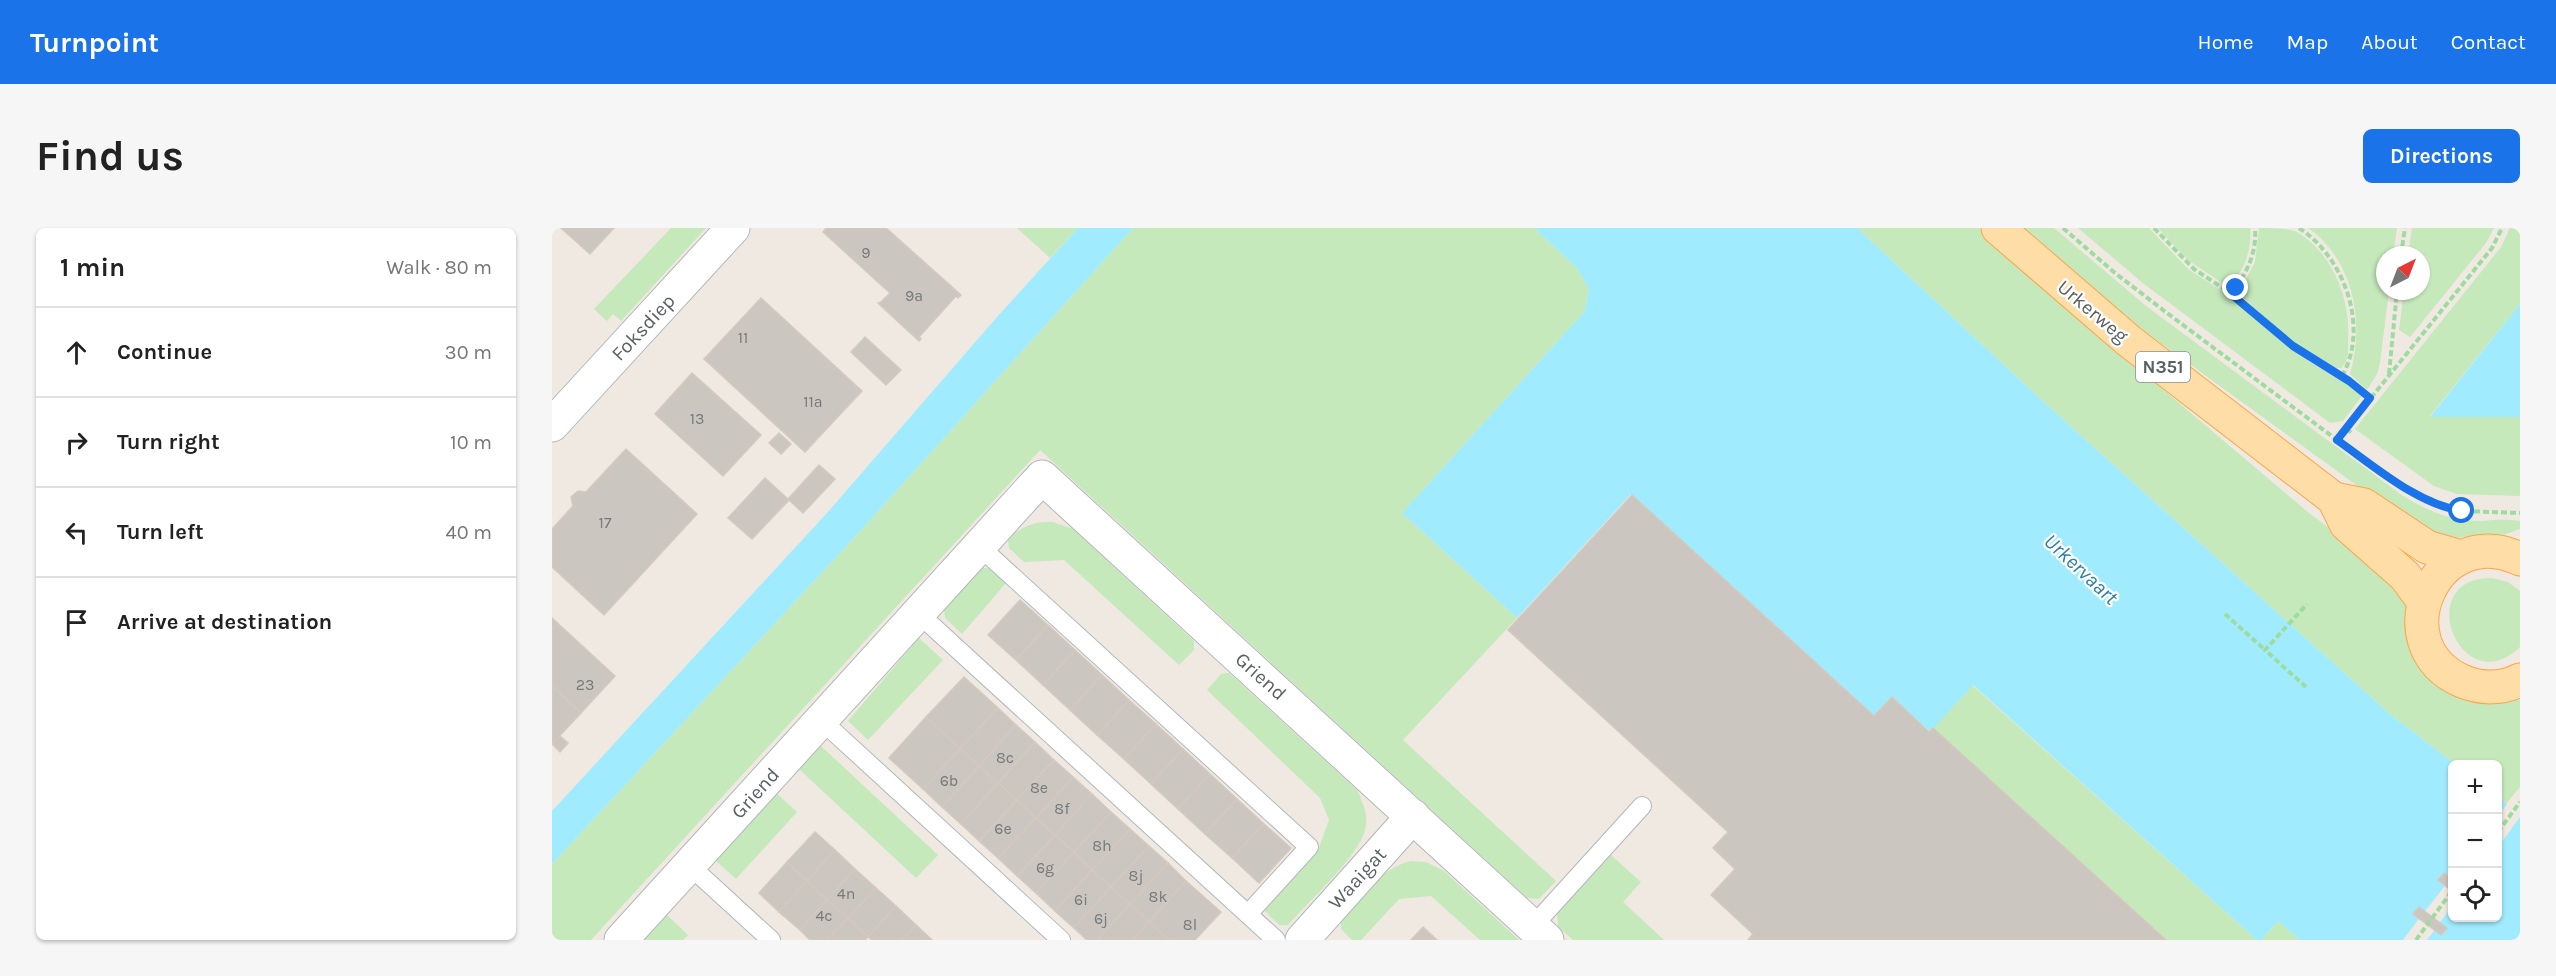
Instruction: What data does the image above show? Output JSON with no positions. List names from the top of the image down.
{
  "streets": {
    "main road": ["Urkerweg", "N351"],
    "street": ["Foksdiep", "Griend", "Waaigat"]
  },
  "crossings": [
    ["Urkerweg", "N351"],
    ["Griend", "Waaigat"]
  ],
  "water": ["Urkervaart"],
  "house_numbers": [
    "9",
    "9a",
    "11",
    "11a",
    "13",
    "17",
    "23",
    "8c",
    "6b",
    "8e",
    "8f",
    "6e",
    "8h",
    "6g",
    "8j",
    "4n",
    "8k",
    "6i",
    "4c",
    "6j",
    "8l"
  ],
  "north": "top right",
  "page": {
    "header": "Turnpoint",
    "nav": [
      "Home",
      "Map",
      "About",
      "Contact"
    ],
    "buttons": "Directions",
    "title": "Find us",
    "heading": ["1 min", "Walk · 80 m"],
    "list": [
      ["Continue", "30 m"],
      ["Turn right", "10 m"],
      ["Turn left", "40 m"],
      "Arrive at destination"
    ],
    "map_buttons": ["+", "−"]
  }
}
